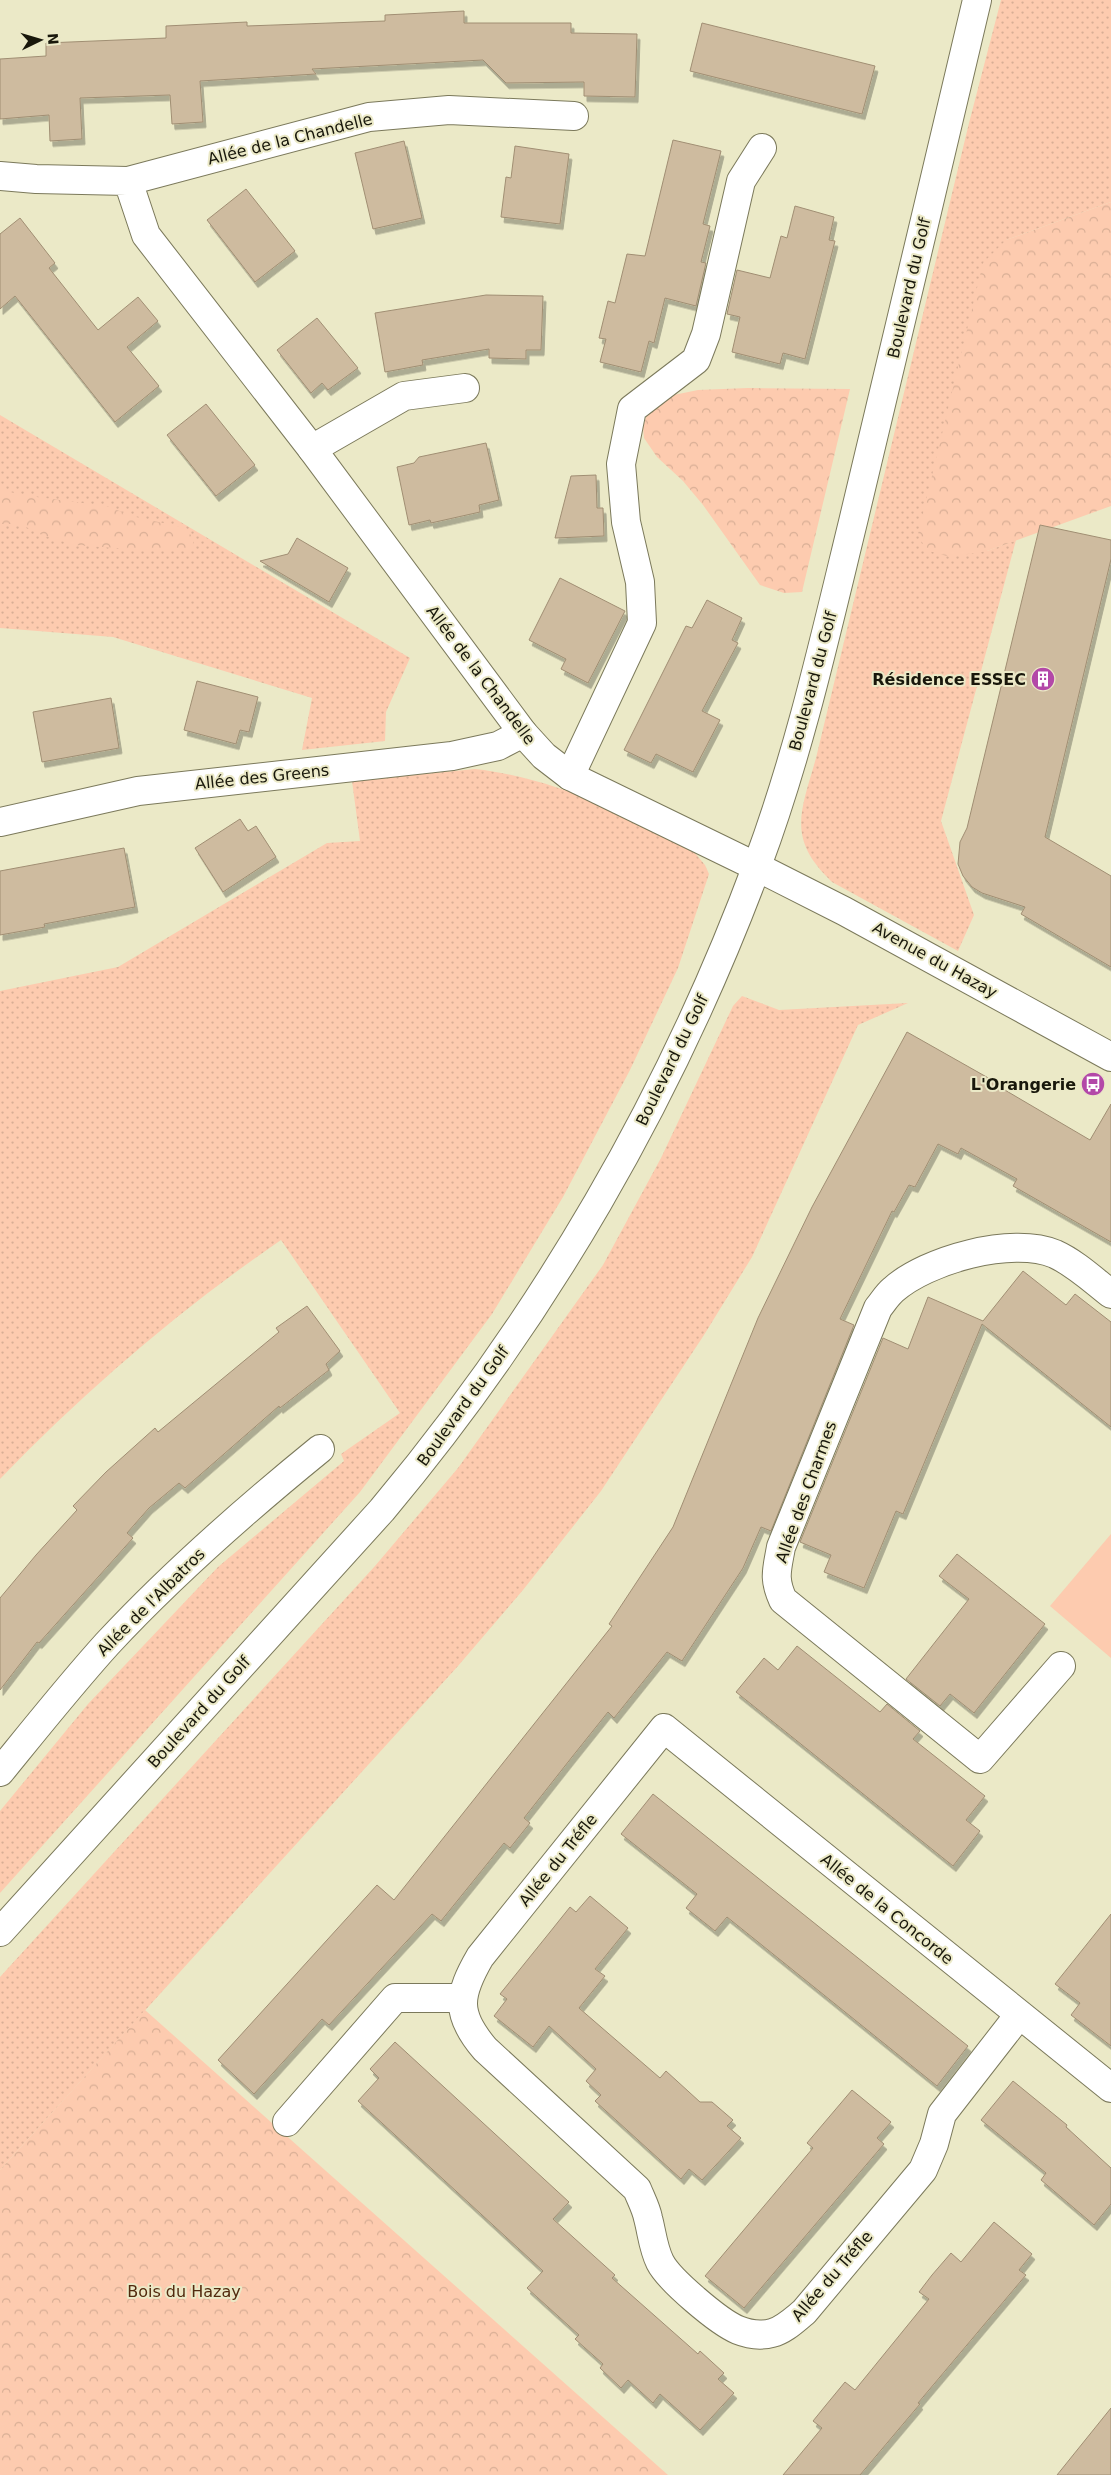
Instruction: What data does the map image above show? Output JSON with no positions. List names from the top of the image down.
{
  "streets": {
    "street": [
      "Allée de la Chandelle",
      "Boulevard du Golf",
      "Allée des Greens",
      "Avenue du Hazay",
      "Allée des Charmes",
      "Allée de l'Albatros",
      "Allée du Tréfle",
      "Allée de la Concorde"
    ]
  },
  "crossings": [
    ["Allée de la Chandelle", "Boulevard du Golf"],
    ["Allée de la Chandelle", "Allée des Greens"],
    ["Allée de la Chandelle", "Avenue du Hazay"],
    ["Boulevard du Golf", "Avenue du Hazay"],
    ["Allée du Tréfle", "Allée de la Concorde"]
  ],
  "parks": ["Bois du Hazay"],
  "places": {
    "building": ["Résidence ESSEC"],
    "bus stop": ["L'Orangerie"]
  },
  "north": "right"
}
